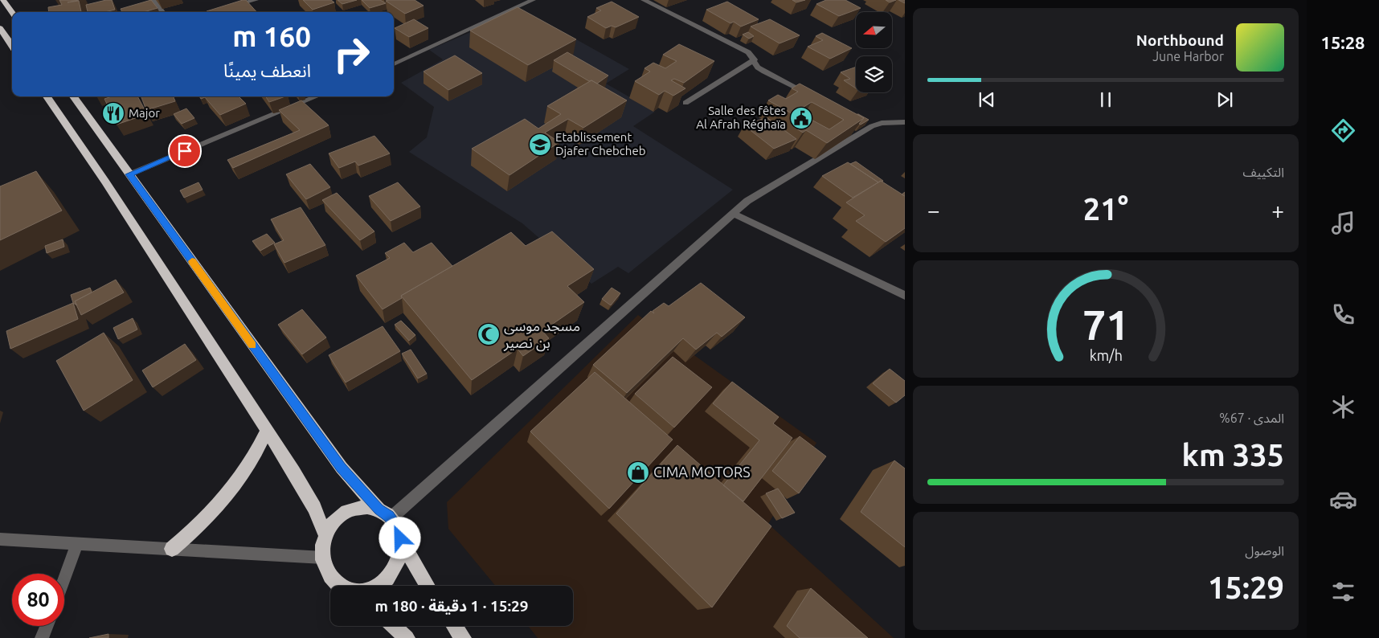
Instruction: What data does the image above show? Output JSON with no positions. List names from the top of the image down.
{
  "places": {
    "restaurant": ["Major"],
    "public building": ["Salle des fêtes Al Afrah Réghaïa"],
    "school or university": ["Etablissement Djafer Chebcheb"],
    "mosque": ["مسجد موسى بن نصير"],
    "shop": ["CIMA MOTORS"]
  },
  "north": "left",
  "page": {
    "tabs": "15:28",
    "turn": ["160 m", "انعطف يمينًا"],
    "song": ["Northbound", "June Harbor"],
    "tile": [
      "التكييف",
      ["المدى · 67%", "335 km"],
      ["الوصول", "15:29"]
    ],
    "heat": ["−", "21°", "+"],
    "limit": "80",
    "trip": "15:29 · 1 دقيقة · 180 m",
    "gauge": ["71", "km/h"]
  }
}
